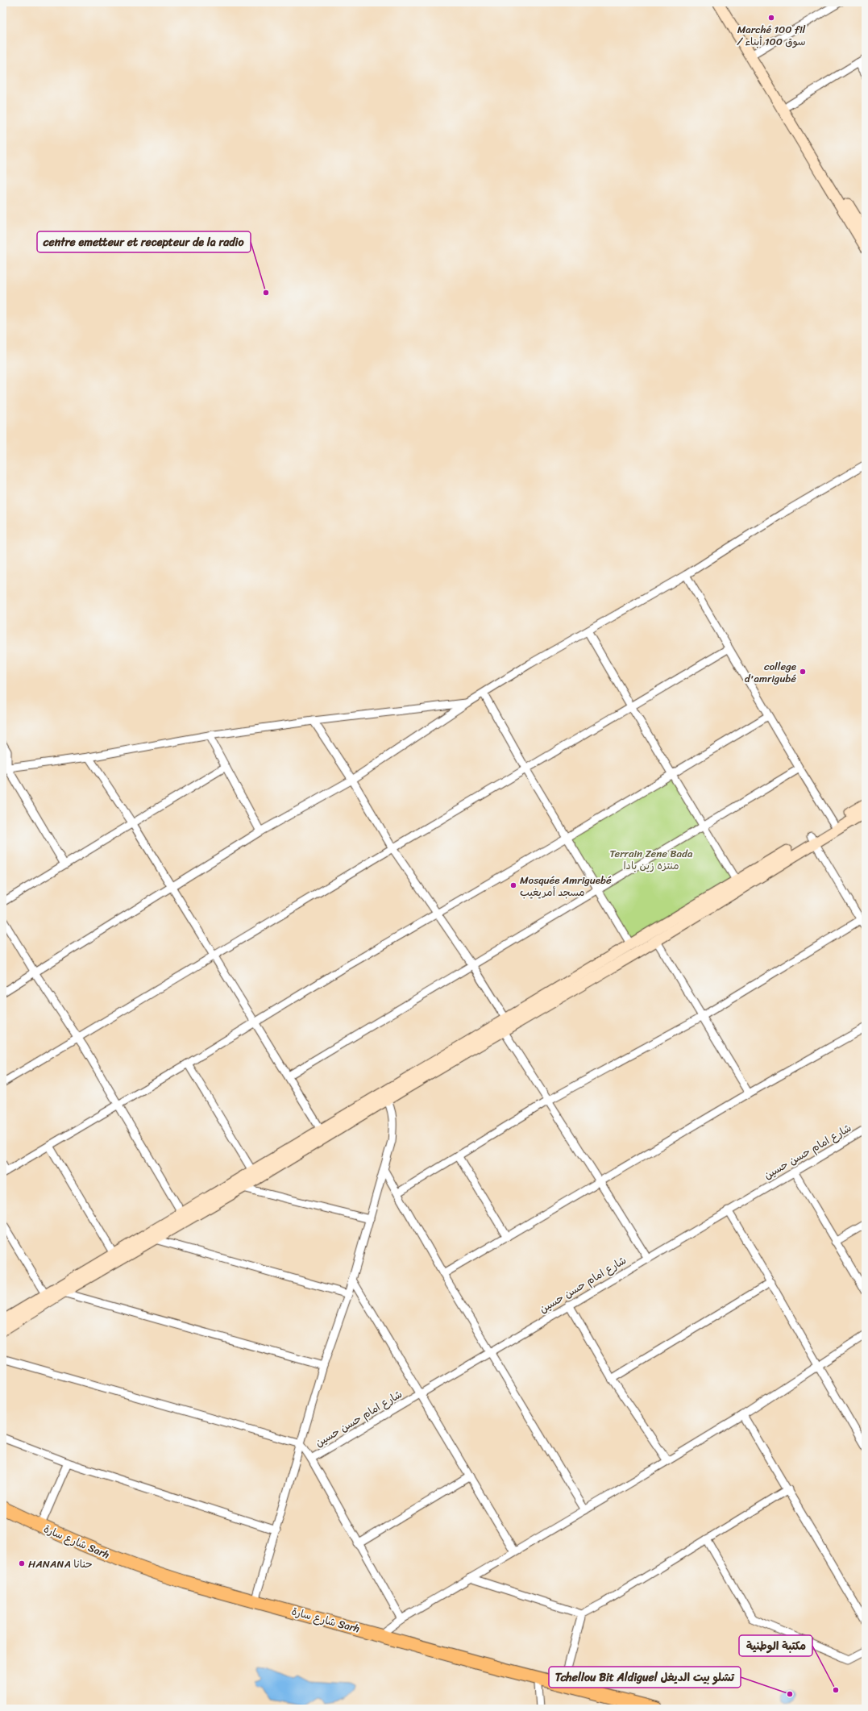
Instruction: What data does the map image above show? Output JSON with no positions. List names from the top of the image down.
{
  "streets": {
    "highway": ["شارع سارة Sarh"],
    "street": ["شارع امام حسن حسين"]
  },
  "parks": ["Terrain Zene Bada منتزه زين بادا"],
  "places": [
    "Marché 100 fil / سوق 100 أبناء",
    "centre emetteur et recepteur de la radio",
    "college d'amrigubé",
    "Mosquée Amriguebé مسجد أمريغيب",
    "HANANA حنانا",
    "مكتبة الوطنية",
    "Tchellou Bit Aldiguel تشلو بيت الديغل"
  ]
}
